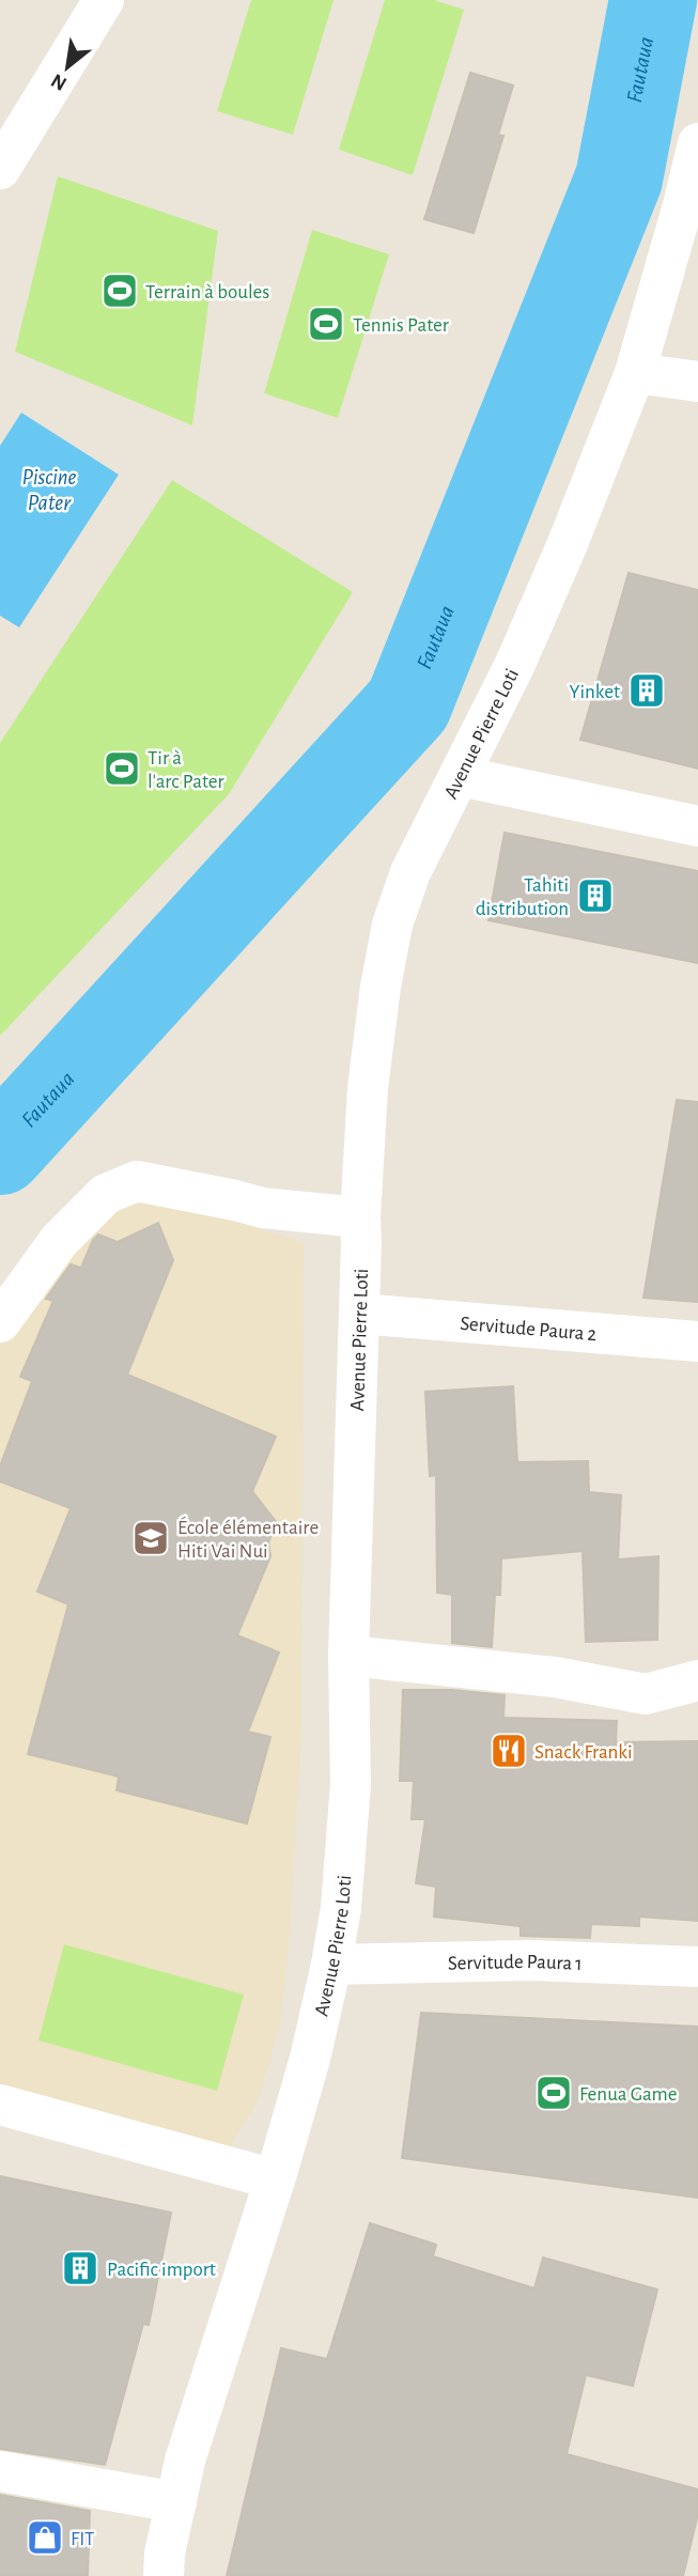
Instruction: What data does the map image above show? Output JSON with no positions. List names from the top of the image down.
{
  "streets": {
    "main road": ["Avenue Pierre Loti", "Servitude Paura 2", "Servitude Paura 1"]
  },
  "crossings": [
    ["Avenue Pierre Loti", "Servitude Paura 2"],
    ["Avenue Pierre Loti", "Servitude Paura 1"]
  ],
  "water": ["Fautaua", "Piscine Pater"],
  "places": {
    "sports": [
      "Terrain à boules",
      "Tennis Pater",
      "Tir à l'arc Pater",
      "Fenua Game"
    ],
    "building": ["Yinket", "Tahiti distribution", "Pacific import"],
    "school or university": ["École élémentaire Hiti Vai Nui"],
    "restaurant": ["Snack Franki"],
    "shop": ["FIT"]
  },
  "north": "bottom left"
}
